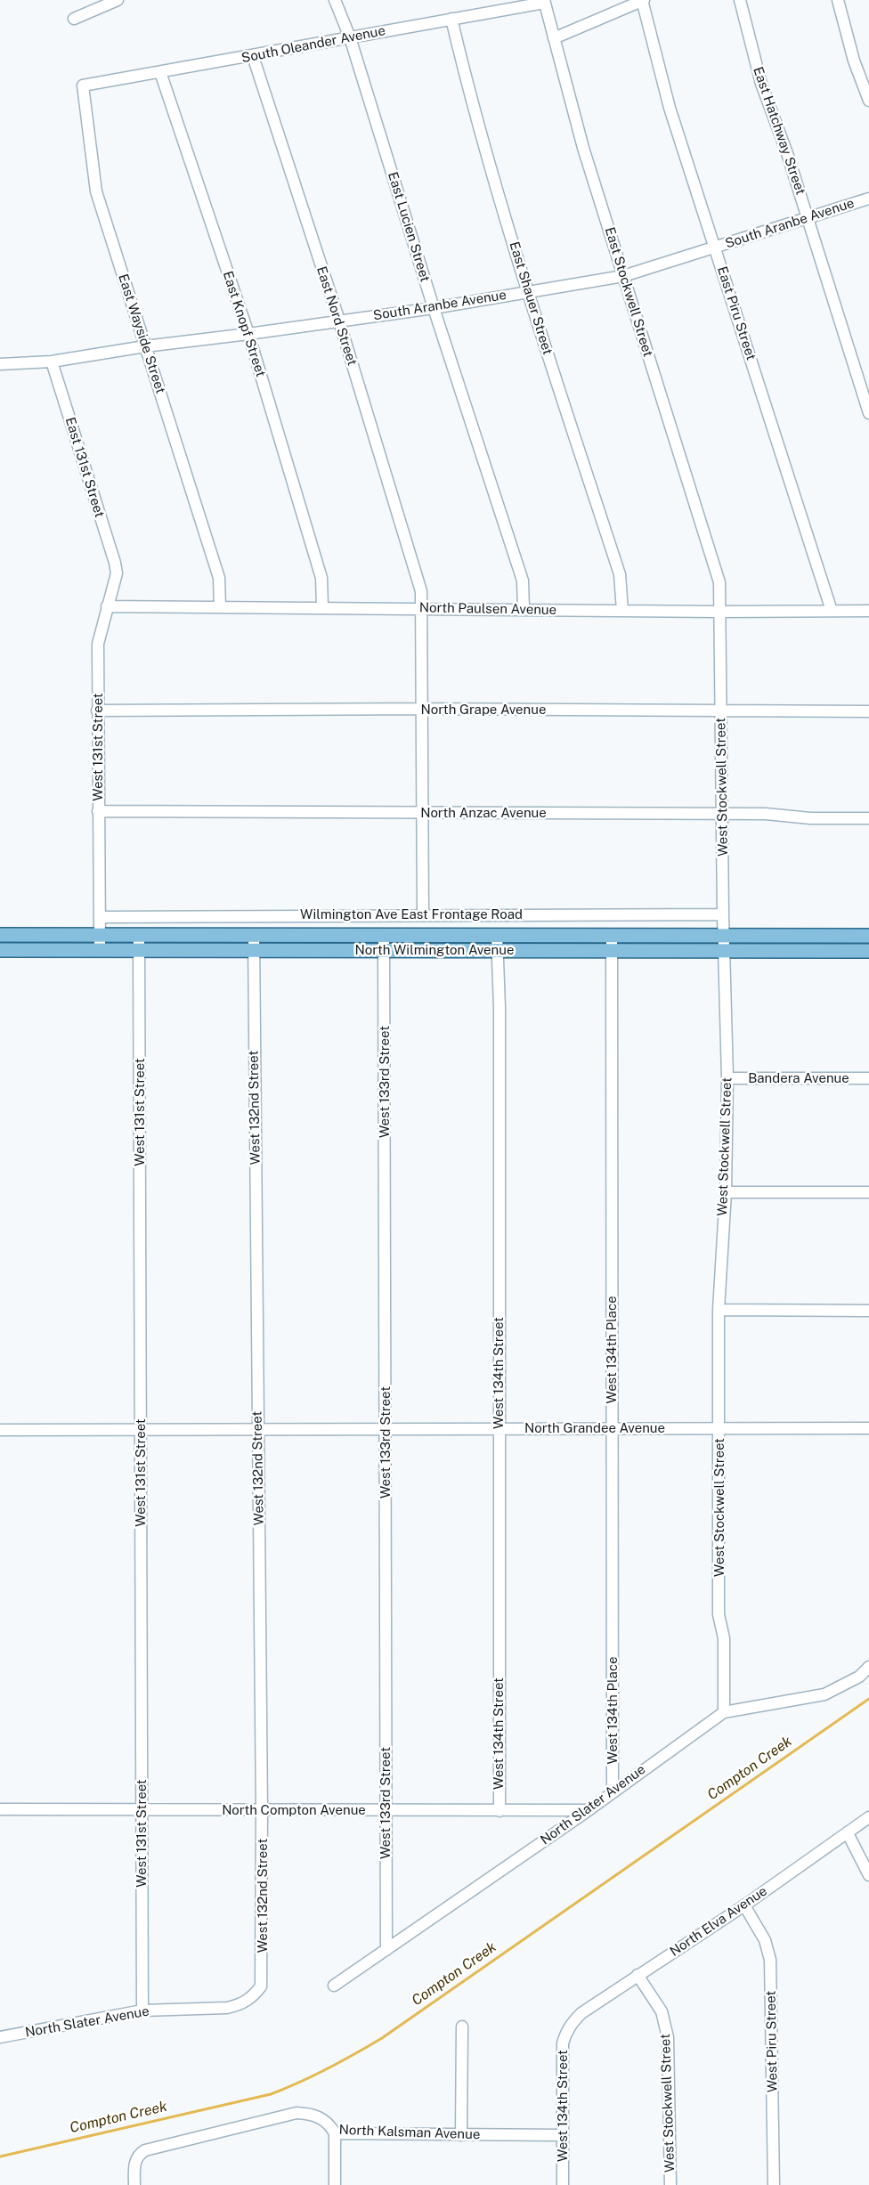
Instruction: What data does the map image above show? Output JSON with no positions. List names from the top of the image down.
{
  "streets": {
    "main road": ["North Wilmington Avenue"],
    "street": [
      "South Oleander Avenue",
      "East Hatchway Street",
      "South Aranbe Avenue",
      "East Lucien Street",
      "East Stockwell Street",
      "East Shauer Street",
      "East Piru Street",
      "East Nord Street",
      "East Knopf Street",
      "East Wayside Street",
      "East 131st Street",
      "North Paulsen Avenue",
      "North Grape Avenue",
      "West 131st Street",
      "West Stockwell Street",
      "North Anzac Avenue",
      "Wilmington Ave East Frontage Road",
      "Bandera Avenue",
      "West 133rd Street",
      "West 132nd Street",
      "West 134th Place",
      "West 134th Street",
      "North Grandee Avenue",
      "North Slater Avenue",
      "North Compton Avenue",
      "North Elva Avenue",
      "West Piru Street",
      "North Kalsman Avenue"
    ]
  },
  "crossings": [
    ["South Oleander Avenue", "East Lucien Street"],
    ["South Oleander Avenue", "East Stockwell Street"],
    ["South Oleander Avenue", "East Shauer Street"],
    ["South Oleander Avenue", "East Nord Street"],
    ["South Oleander Avenue", "East Knopf Street"],
    ["South Oleander Avenue", "East Wayside Street"],
    ["East Hatchway Street", "South Aranbe Avenue"],
    ["South Aranbe Avenue", "East Lucien Street"],
    ["South Aranbe Avenue", "East Stockwell Street"],
    ["South Aranbe Avenue", "East Shauer Street"],
    ["South Aranbe Avenue", "East Piru Street"],
    ["South Aranbe Avenue", "East Nord Street"],
    ["South Aranbe Avenue", "East Knopf Street"],
    ["South Aranbe Avenue", "East Wayside Street"],
    ["South Aranbe Avenue", "East 131st Street"],
    ["East Lucien Street", "North Paulsen Avenue"],
    ["East Stockwell Street", "West Stockwell Street"],
    ["East Shauer Street", "North Paulsen Avenue"],
    ["East Piru Street", "North Paulsen Avenue"],
    ["East Nord Street", "North Paulsen Avenue"],
    ["East Nord Street", "North Grape Avenue"],
    ["East Nord Street", "North Anzac Avenue"],
    ["East Nord Street", "Wilmington Ave East Frontage Road"],
    ["East Knopf Street", "North Paulsen Avenue"],
    ["East Wayside Street", "North Paulsen Avenue"],
    ["East 131st Street", "West 131st Street"],
    ["North Paulsen Avenue", "West 131st Street"],
    ["North Paulsen Avenue", "West Stockwell Street"],
    ["North Grape Avenue", "West 131st Street"],
    ["North Grape Avenue", "West Stockwell Street"],
    ["West 131st Street", "North Anzac Avenue"],
    ["West 131st Street", "Wilmington Ave East Frontage Road"],
    ["West 131st Street", "North Wilmington Avenue"],
    ["West 131st Street", "North Grandee Avenue"],
    ["West 131st Street", "North Slater Avenue"],
    ["West 131st Street", "North Compton Avenue"],
    ["West Stockwell Street", "North Anzac Avenue"],
    ["West Stockwell Street", "Wilmington Ave East Frontage Road"],
    ["West Stockwell Street", "North Wilmington Avenue"],
    ["West Stockwell Street", "Bandera Avenue"],
    ["West Stockwell Street", "North Grandee Avenue"],
    ["West Stockwell Street", "North Slater Avenue"],
    ["West Stockwell Street", "North Elva Avenue"],
    ["North Wilmington Avenue", "West 133rd Street"],
    ["North Wilmington Avenue", "West 132nd Street"],
    ["North Wilmington Avenue", "West 134th Place"],
    ["North Wilmington Avenue", "West 134th Street"],
    ["West 133rd Street", "North Grandee Avenue"],
    ["West 133rd Street", "North Slater Avenue"],
    ["West 133rd Street", "North Compton Avenue"],
    ["West 132nd Street", "North Grandee Avenue"],
    ["West 132nd Street", "North Slater Avenue"],
    ["West 132nd Street", "North Compton Avenue"],
    ["West 134th Place", "North Grandee Avenue"],
    ["West 134th Place", "North Slater Avenue"],
    ["West 134th Street", "North Grandee Avenue"],
    ["West 134th Street", "North Compton Avenue"],
    ["West 134th Street", "North Elva Avenue"],
    ["West 134th Street", "North Kalsman Avenue"],
    ["North Slater Avenue", "North Compton Avenue"],
    ["North Elva Avenue", "West Piru Street"]
  ],
  "water": ["Compton Creek"]
}
